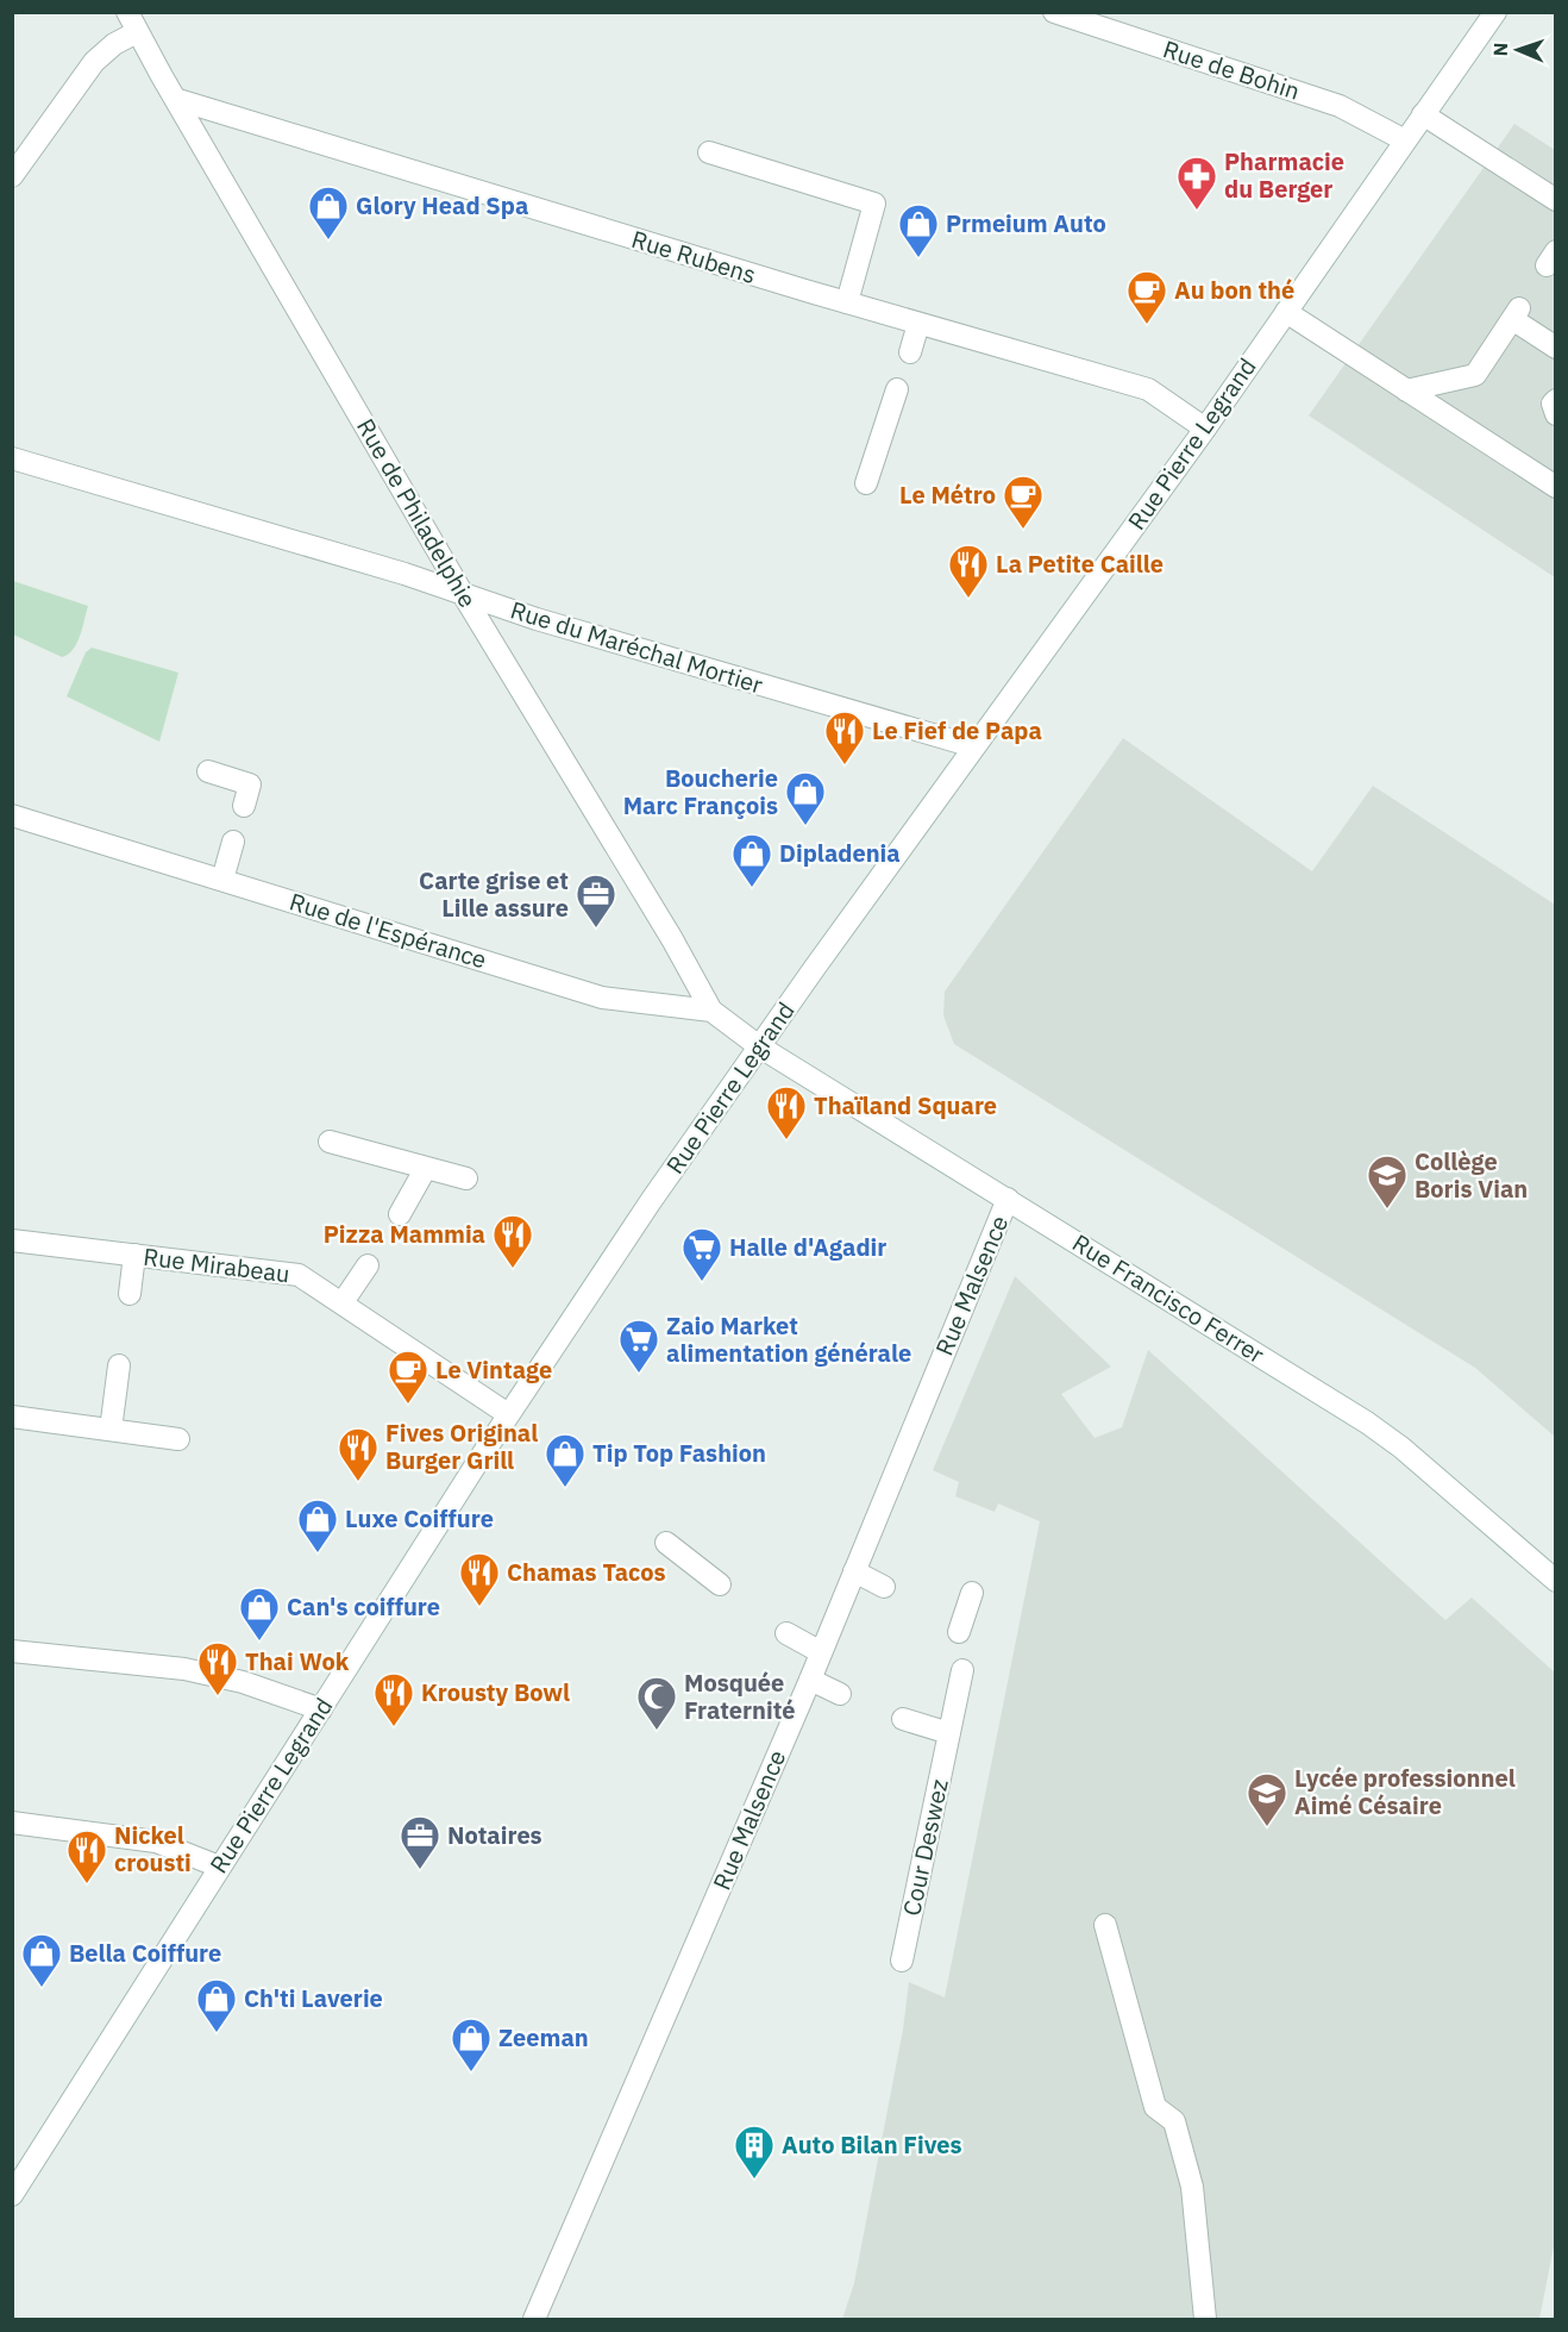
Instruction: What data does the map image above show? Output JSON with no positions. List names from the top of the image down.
{
  "streets": {
    "street": [
      "Rue de Bohin",
      "Rue Rubens",
      "Rue Pierre Legrand",
      "Rue de Philadelphie",
      "Rue du Maréchal Mortier",
      "Rue de l'Espérance",
      "Rue Mirabeau",
      "Rue Malsence",
      "Rue Francisco Ferrer",
      "Cour Deswez"
    ]
  },
  "crossings": [
    ["Rue de Bohin", "Rue Pierre Legrand"],
    ["Rue Rubens", "Rue Pierre Legrand"],
    ["Rue Rubens", "Rue de Philadelphie"],
    ["Rue Pierre Legrand", "Rue du Maréchal Mortier"],
    ["Rue Pierre Legrand", "Rue Mirabeau"],
    ["Rue Pierre Legrand", "Rue Francisco Ferrer"],
    ["Rue de Philadelphie", "Rue du Maréchal Mortier"],
    ["Rue de Philadelphie", "Rue de l'Espérance"],
    ["Rue Malsence", "Rue Francisco Ferrer"]
  ],
  "places": {
    "pharmacy": ["Pharmacie du Berger"],
    "shop": [
      "Glory Head Spa",
      "Prmeium Auto",
      "Boucherie Marc François",
      "Dipladenia",
      "Tip Top Fashion",
      "Luxe Coiffure",
      "Can's coiffure",
      "Bella Coiffure",
      "Ch'ti Laverie",
      "Zeeman"
    ],
    "cafe": ["Au bon thé", "Le Métro", "Le Vintage"],
    "restaurant": [
      "La Petite Caille",
      "Le Fief de Papa",
      "Thaïland Square",
      "Pizza Mammia",
      "Fives Original Burger Grill",
      "Chamas Tacos",
      "Thai Wok",
      "Krousty Bowl",
      "Nickel crousti"
    ],
    "office": ["Carte grise et Lille assure", "Notaires"],
    "school or university": ["Collège Boris Vian", "Lycée professionnel Aimé Césaire"],
    "supermarket": ["Halle d'Agadir", "Zaio Market alimentation générale"],
    "mosque": ["Mosquée Fraternité"],
    "building": ["Auto Bilan Fives"]
  },
  "north": "left"
}
